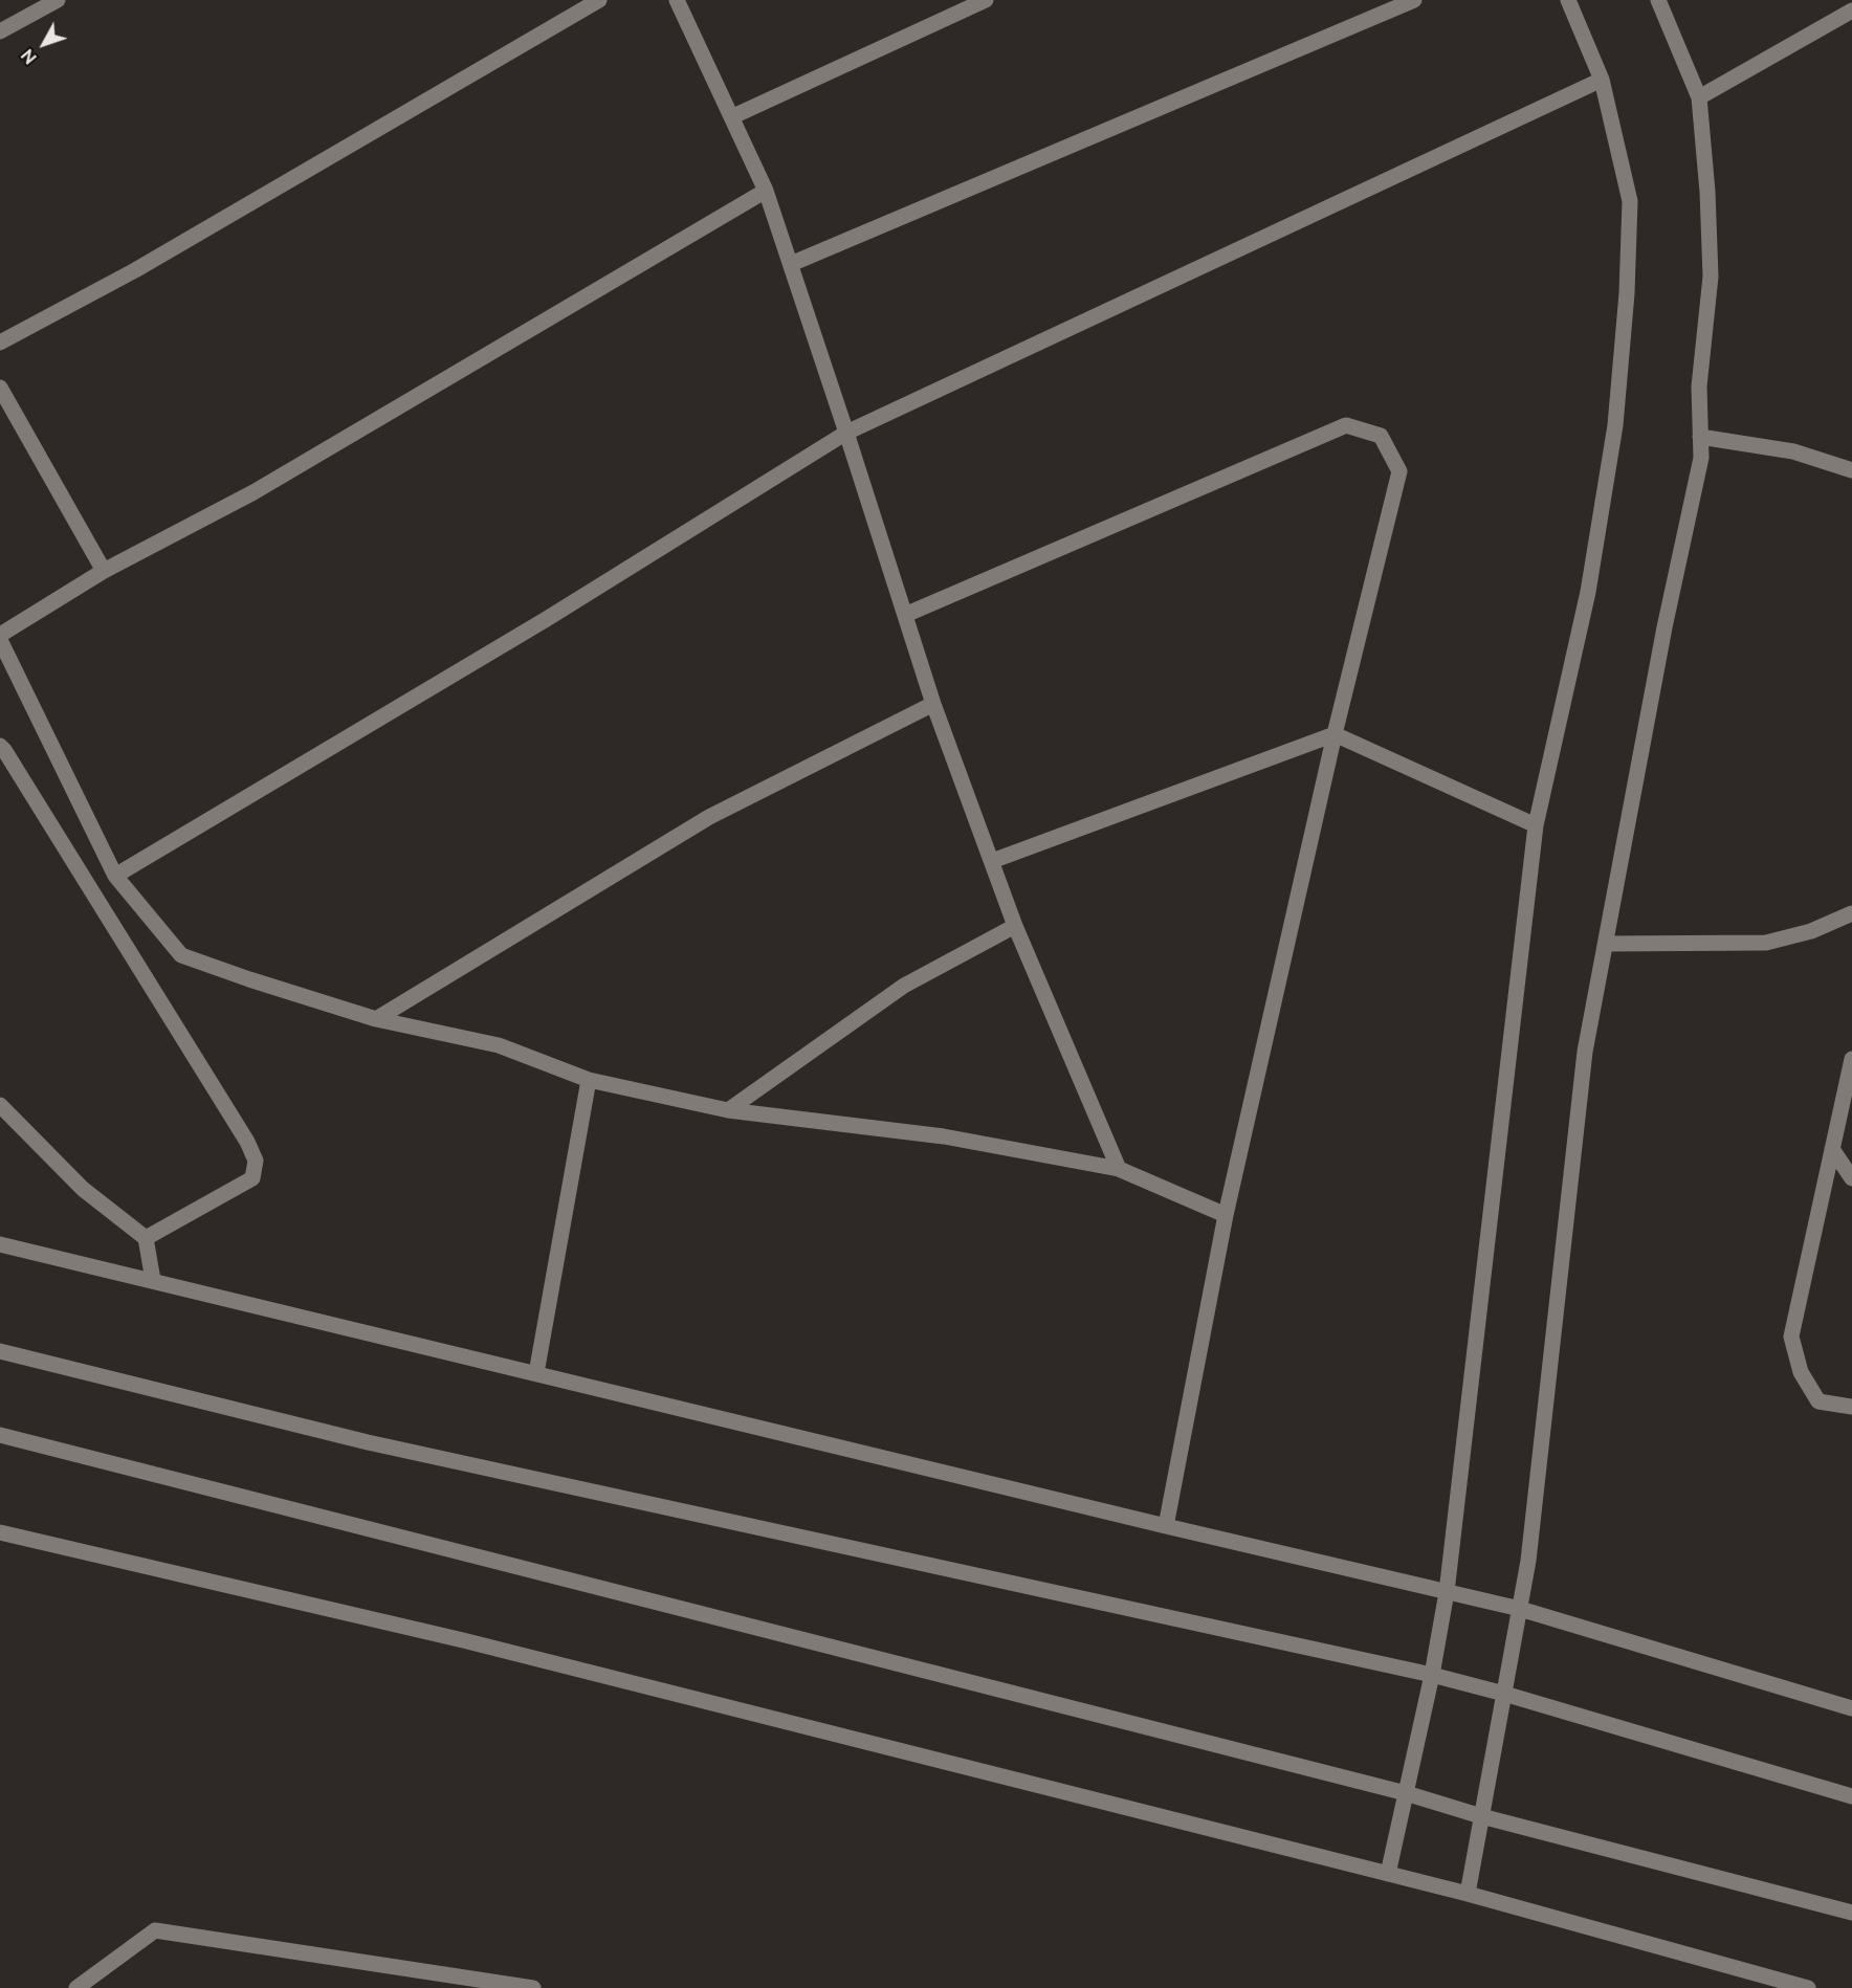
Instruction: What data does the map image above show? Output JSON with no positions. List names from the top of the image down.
{
  "north": "bottom left"
}
